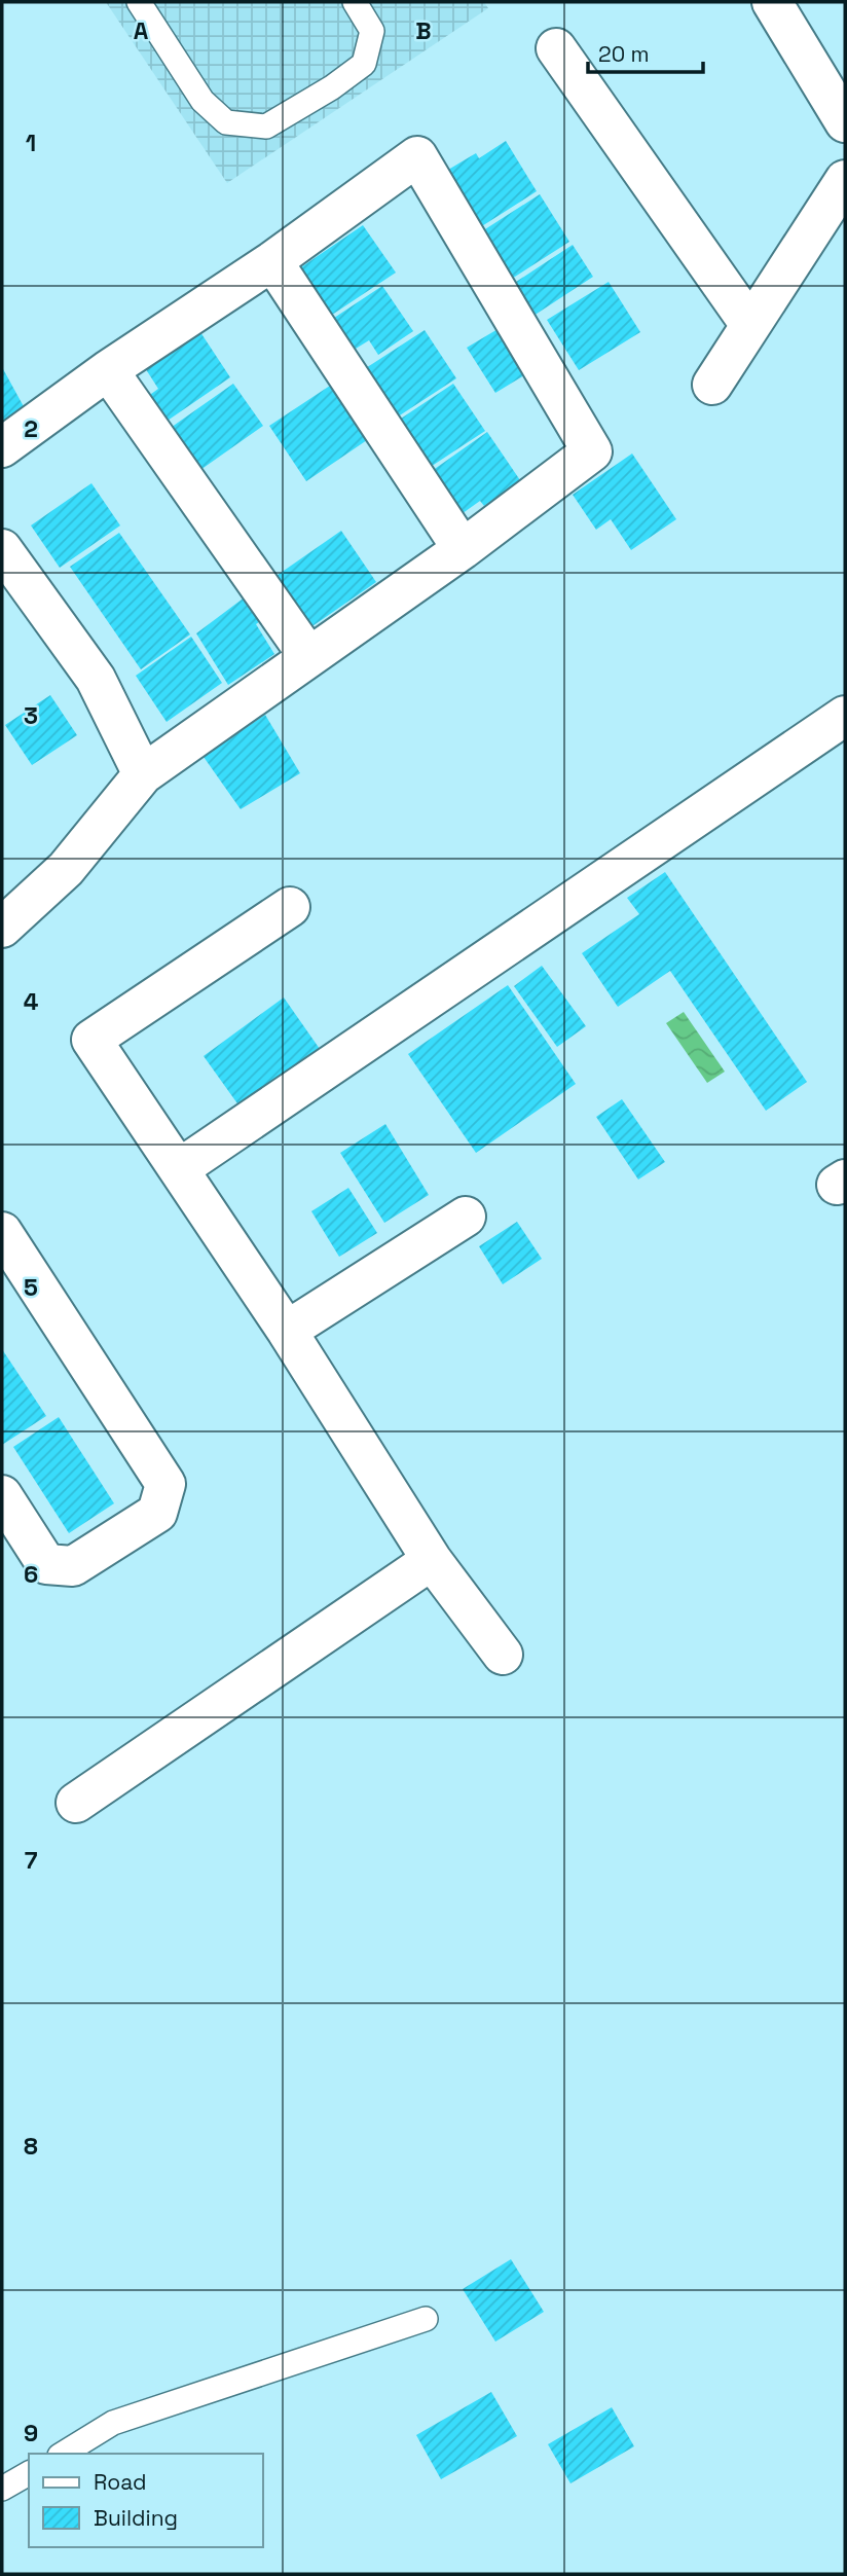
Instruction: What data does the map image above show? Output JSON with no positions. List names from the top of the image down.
{
  "legend": ["Road", "Building"],
  "scale_bar": "20 m",
  "grid": {
    "columns": ["A", "B"],
    "rows": [
      "1",
      "2",
      "3",
      "4",
      "5",
      "6",
      "7",
      "8",
      "9"
    ]
  }
}
